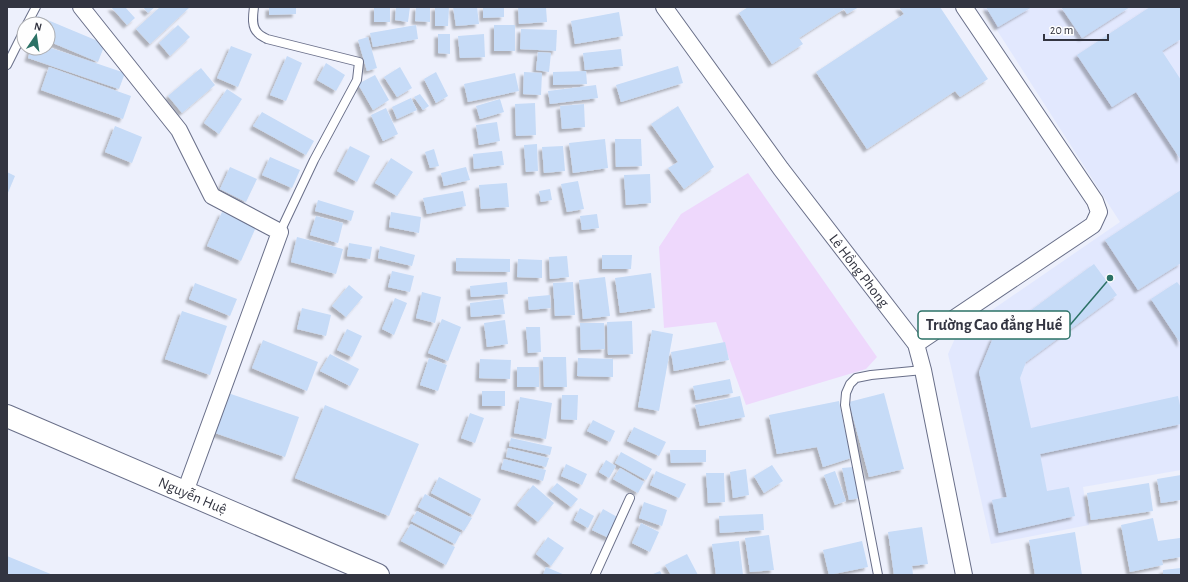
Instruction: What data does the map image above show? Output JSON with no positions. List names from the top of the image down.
{
  "streets": {
    "main road": ["Nguyễn Huệ"],
    "street": ["Lê Hồng Phong"]
  },
  "places": ["Trường Cao đẳng Huế"],
  "scale_bar": "20 m",
  "north": "top"
}
